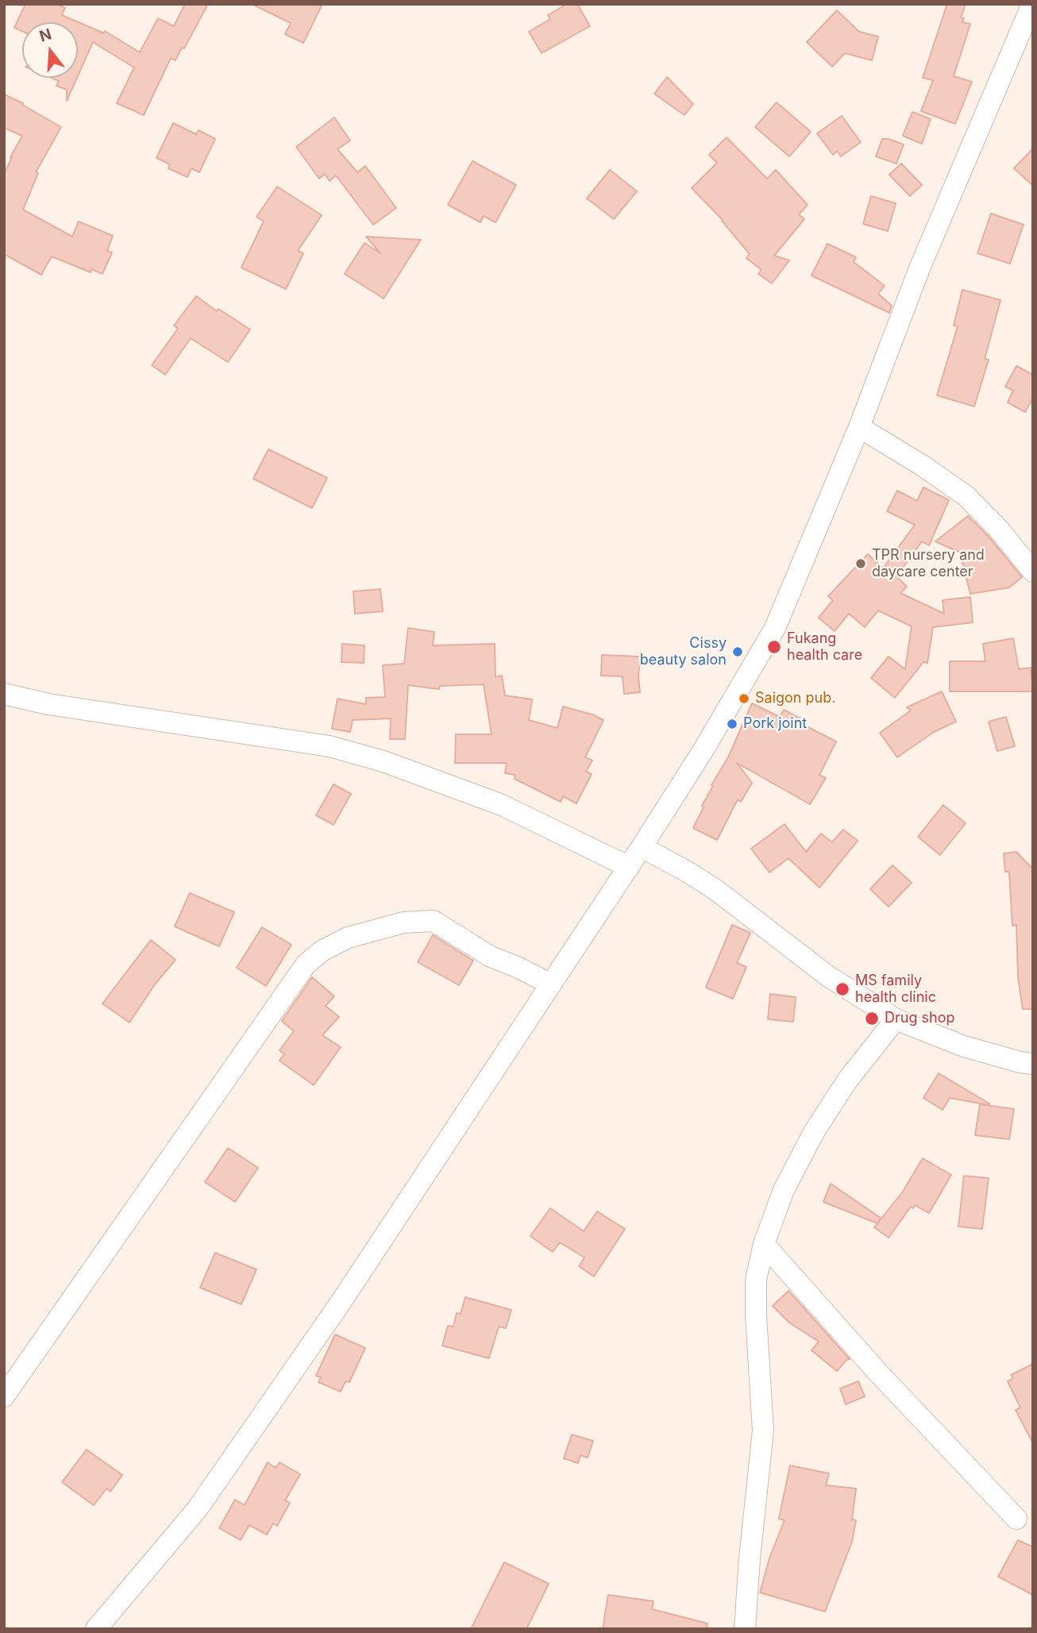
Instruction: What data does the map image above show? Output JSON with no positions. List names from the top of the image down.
{
  "places": [
    "TPR nursery and daycare center",
    "Fukang health care",
    "Cissy beauty salon",
    "Saigon pub.",
    "Pork joint",
    "MS family health clinic",
    "Drug shop"
  ],
  "north": "top"
}
